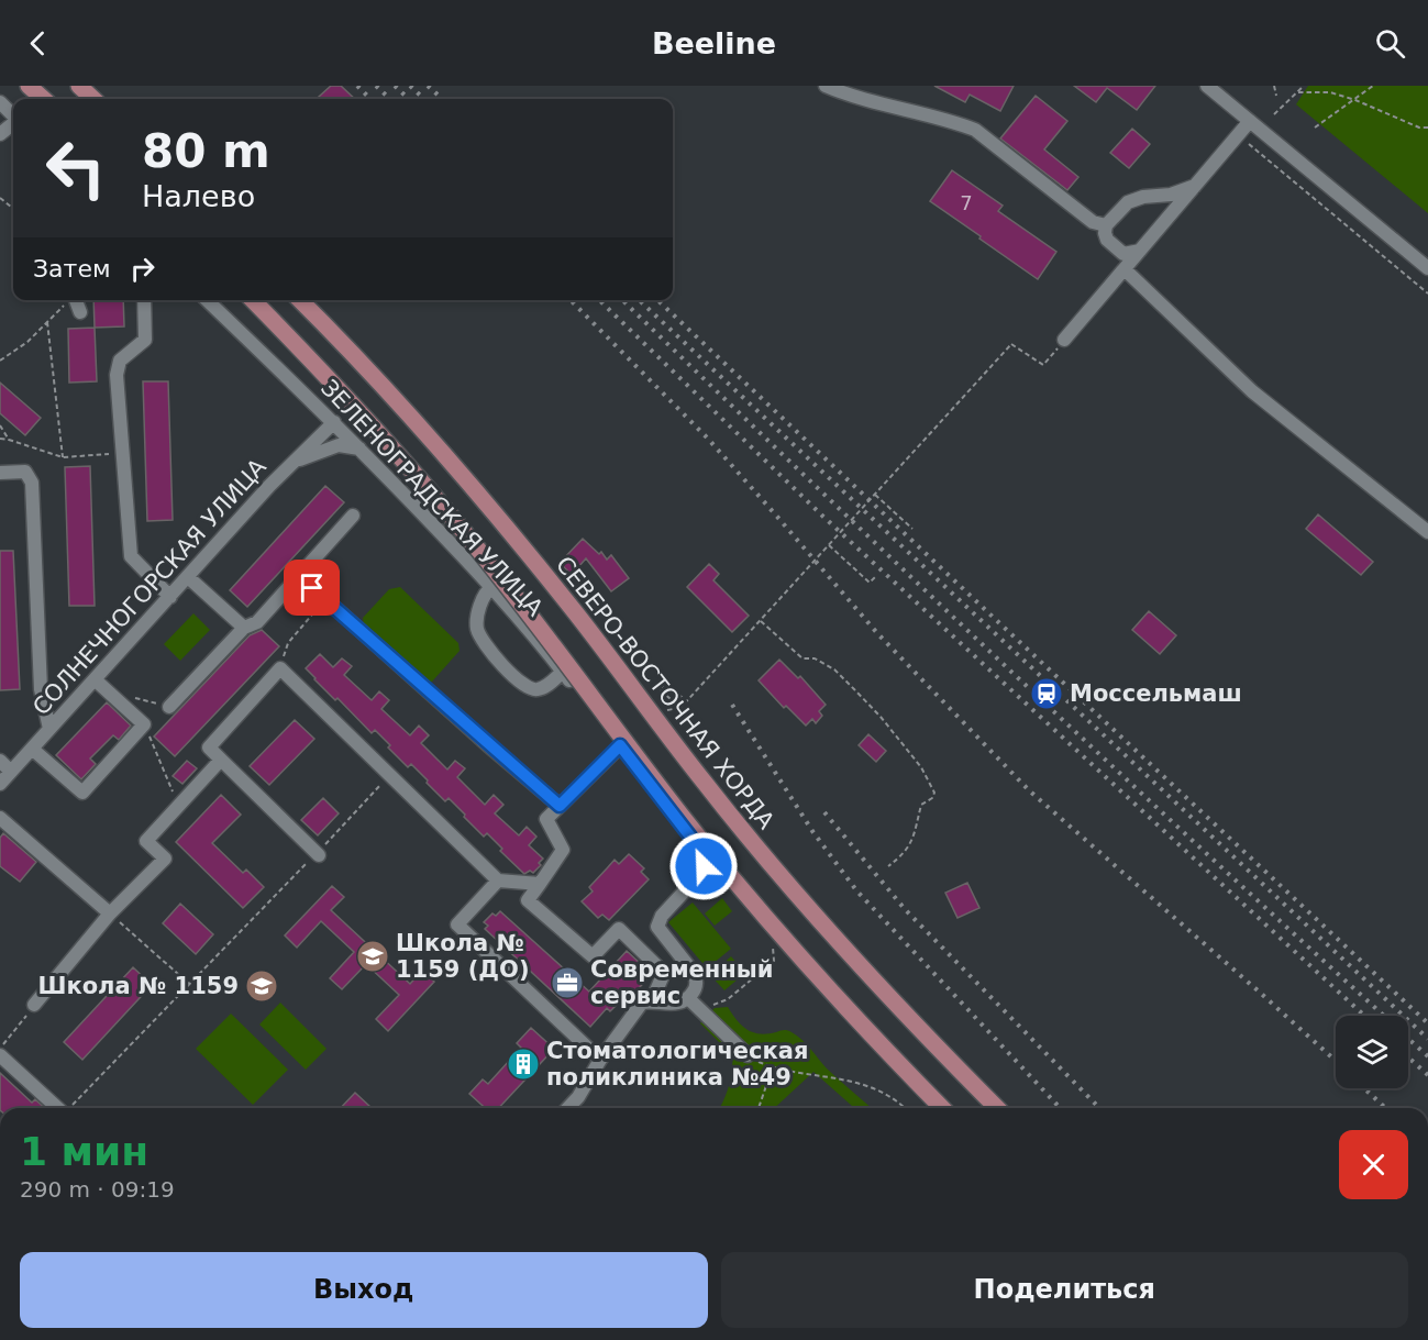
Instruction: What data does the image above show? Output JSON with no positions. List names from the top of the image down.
{
  "streets": {
    "main road": ["СЕВЕРО-ВОСТОЧНАЯ ХОРДА"],
    "street": ["ЗЕЛЕНОГРАДСКАЯ УЛИЦА", "СОЛНЕЧНОГОРСКАЯ УЛИЦА"]
  },
  "crossings": [
    ["ЗЕЛЕНОГРАДСКАЯ УЛИЦА", "СОЛНЕЧНОГОРСКАЯ УЛИЦА"]
  ],
  "places": {
    "station": ["Моссельмаш"],
    "school or university": ["Школа № 1159 (ДО)", "Школа № 1159"],
    "office": ["Современный сервис"],
    "building": ["Стоматологическая поликлиника №49"]
  },
  "house_numbers": ["7"],
  "page": {
    "header": "Beeline",
    "turn": ["80 m", "Налево"],
    "then": "Затем",
    "heading": ["1 мин", "290 m · 09:19"],
    "buttons": ["Выход", "Поделиться"]
  }
}
